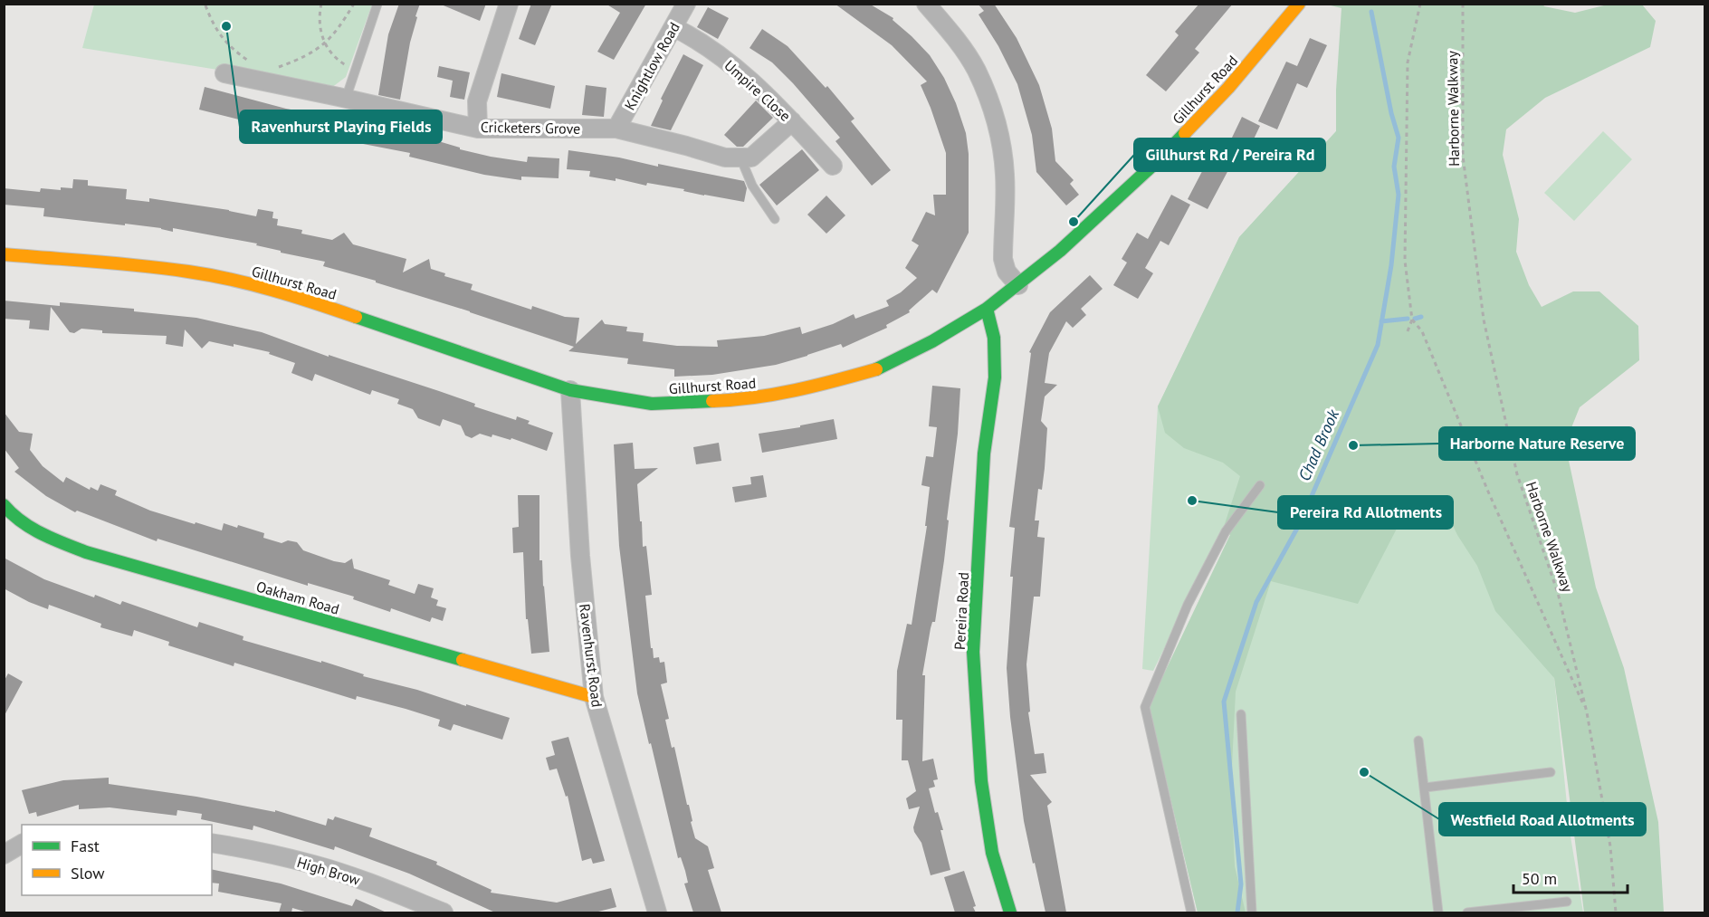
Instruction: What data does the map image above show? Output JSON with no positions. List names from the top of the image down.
{
  "streets": {
    "street": [
      "Knightlow Road",
      "Gillhurst Road",
      "Umpire Close",
      "Cricketers Grove",
      "Oakham Road",
      "Pereira Road",
      "Ravenhurst Road",
      "High Brow"
    ],
    "path": ["Harborne Walkway"]
  },
  "crossings": [
    ["Knightlow Road", "Umpire Close"],
    ["Knightlow Road", "Cricketers Grove"],
    ["Gillhurst Road", "Pereira Road"],
    ["Gillhurst Road", "Ravenhurst Road"],
    ["Oakham Road", "Ravenhurst Road"]
  ],
  "water": ["Chad Brook"],
  "places": [
    "Ravenhurst Playing Fields",
    "Gillhurst Rd / Pereira Rd",
    "Harborne Nature Reserve",
    "Pereira Rd Allotments",
    "Westfield Road Allotments"
  ],
  "legend": ["Fast", "Slow"],
  "scale_bar": "50 m"
}
